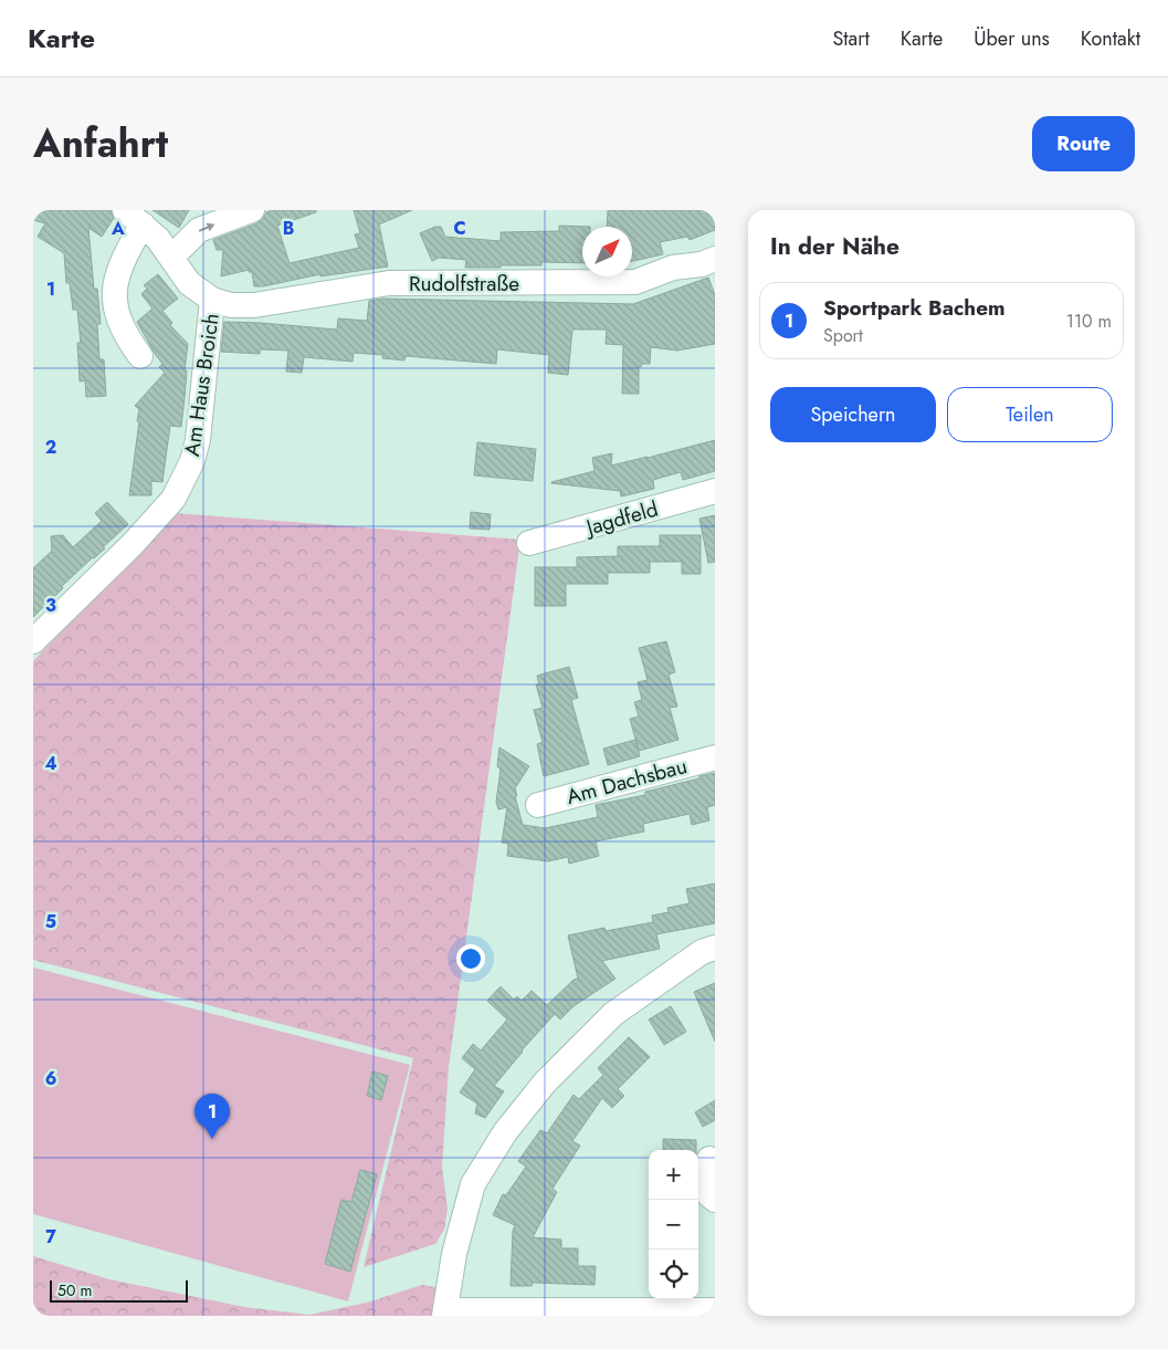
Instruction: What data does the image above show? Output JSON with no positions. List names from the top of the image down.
{
  "streets": {
    "street": [
      "Rudolfstraße",
      "Am Haus Broich",
      "Jagdfeld",
      "Am Dachsbau"
    ]
  },
  "crossings": [
    ["Rudolfstraße", "Am Haus Broich"]
  ],
  "scale_bar": "50 m",
  "north": "top right",
  "page": {
    "header": "Karte",
    "nav": [
      "Start",
      "Karte",
      "Über uns",
      "Kontakt"
    ],
    "title": "Anfahrt",
    "buttons": [
      "Route",
      ["Speichern", "Teilen"]
    ],
    "heading": "In der Nähe",
    "list": [
      {
        "mark": "1",
        "name": "Sportpark Bachem",
        "note": "Sport",
        "value": "110 m"
      }
    ],
    "pins": "1",
    "map_buttons": ["+", "−"],
    "scale": "50 m"
  },
  "grid": {
    "columns": ["A", "B", "C"],
    "rows": [
      "1",
      "2",
      "3",
      "4",
      "5",
      "6",
      "7"
    ]
  }
}
